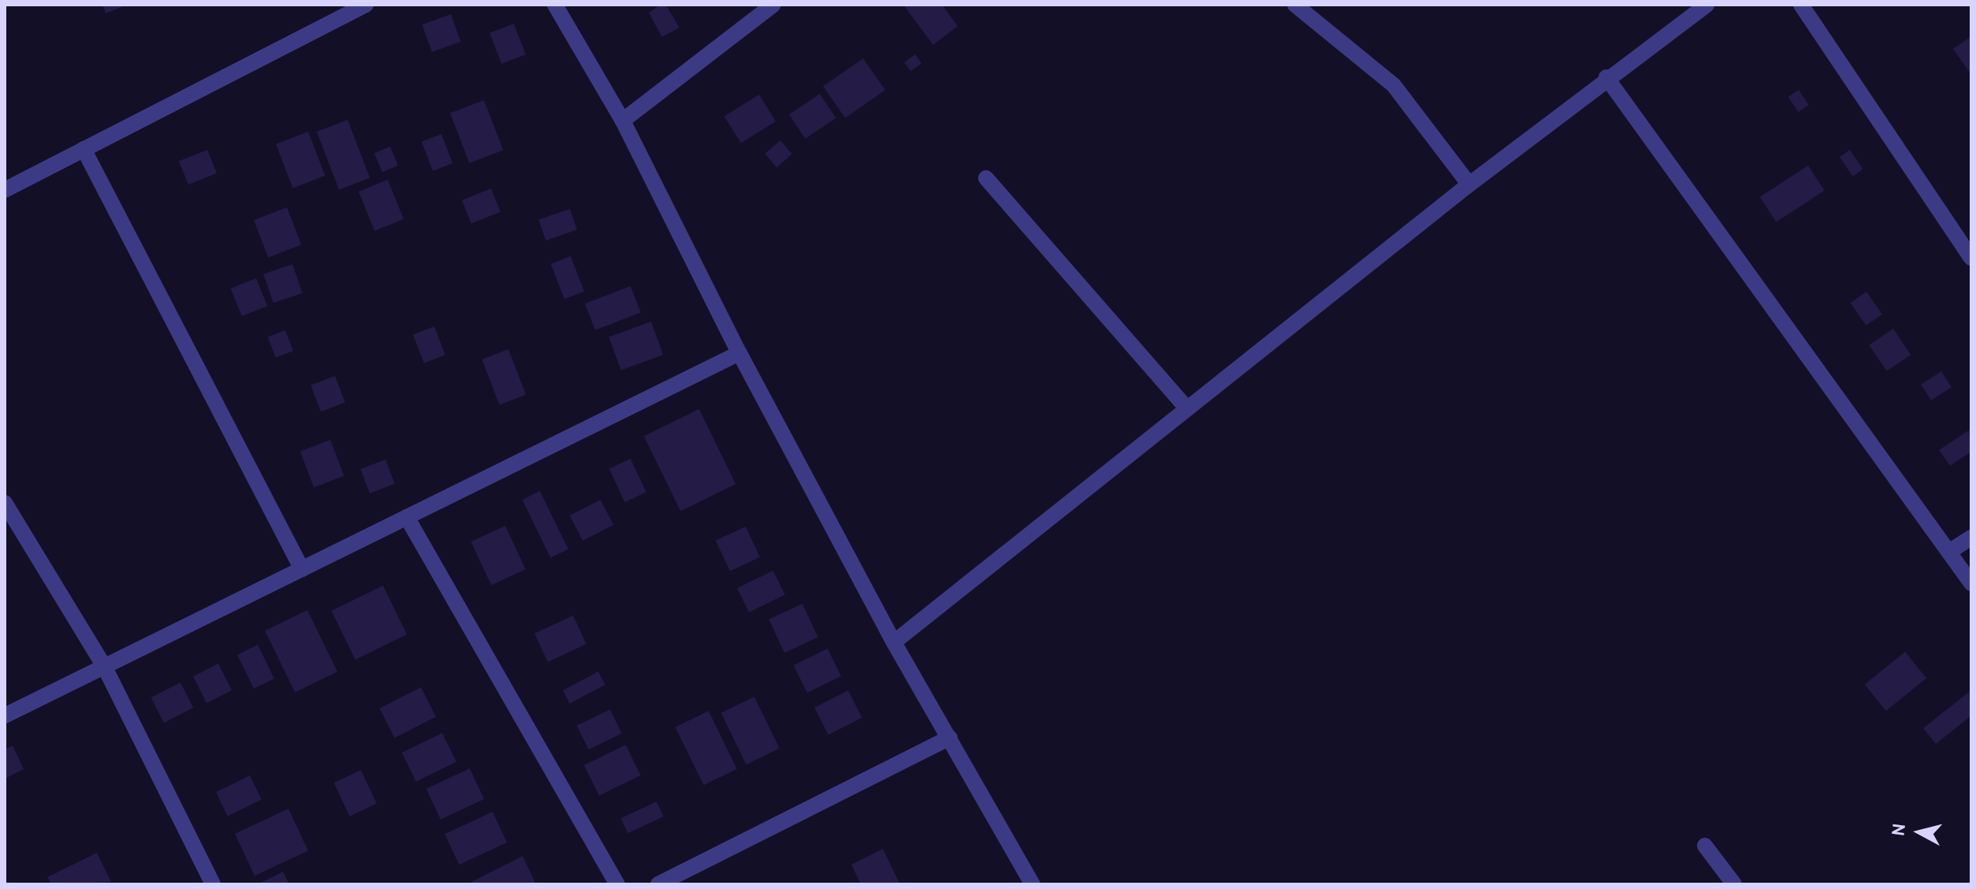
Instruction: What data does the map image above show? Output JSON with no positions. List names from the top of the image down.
{
  "north": "left"
}
